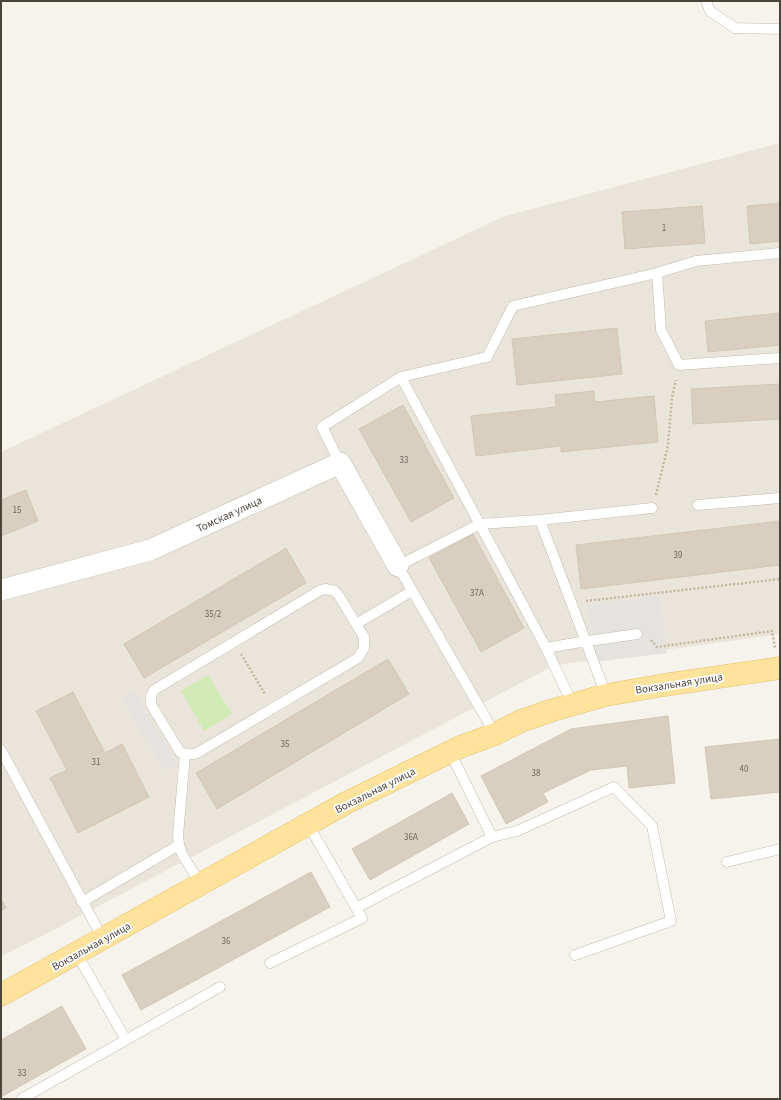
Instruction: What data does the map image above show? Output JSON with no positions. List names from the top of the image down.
{
  "streets": {
    "main road": ["Вокзальная улица"],
    "street": ["Томская улица"]
  },
  "house_numbers": [
    "1",
    "33",
    "15",
    "39",
    "37А",
    "35/2",
    "35",
    "31",
    "40",
    "38",
    "36А",
    "36",
    "33"
  ]
}
